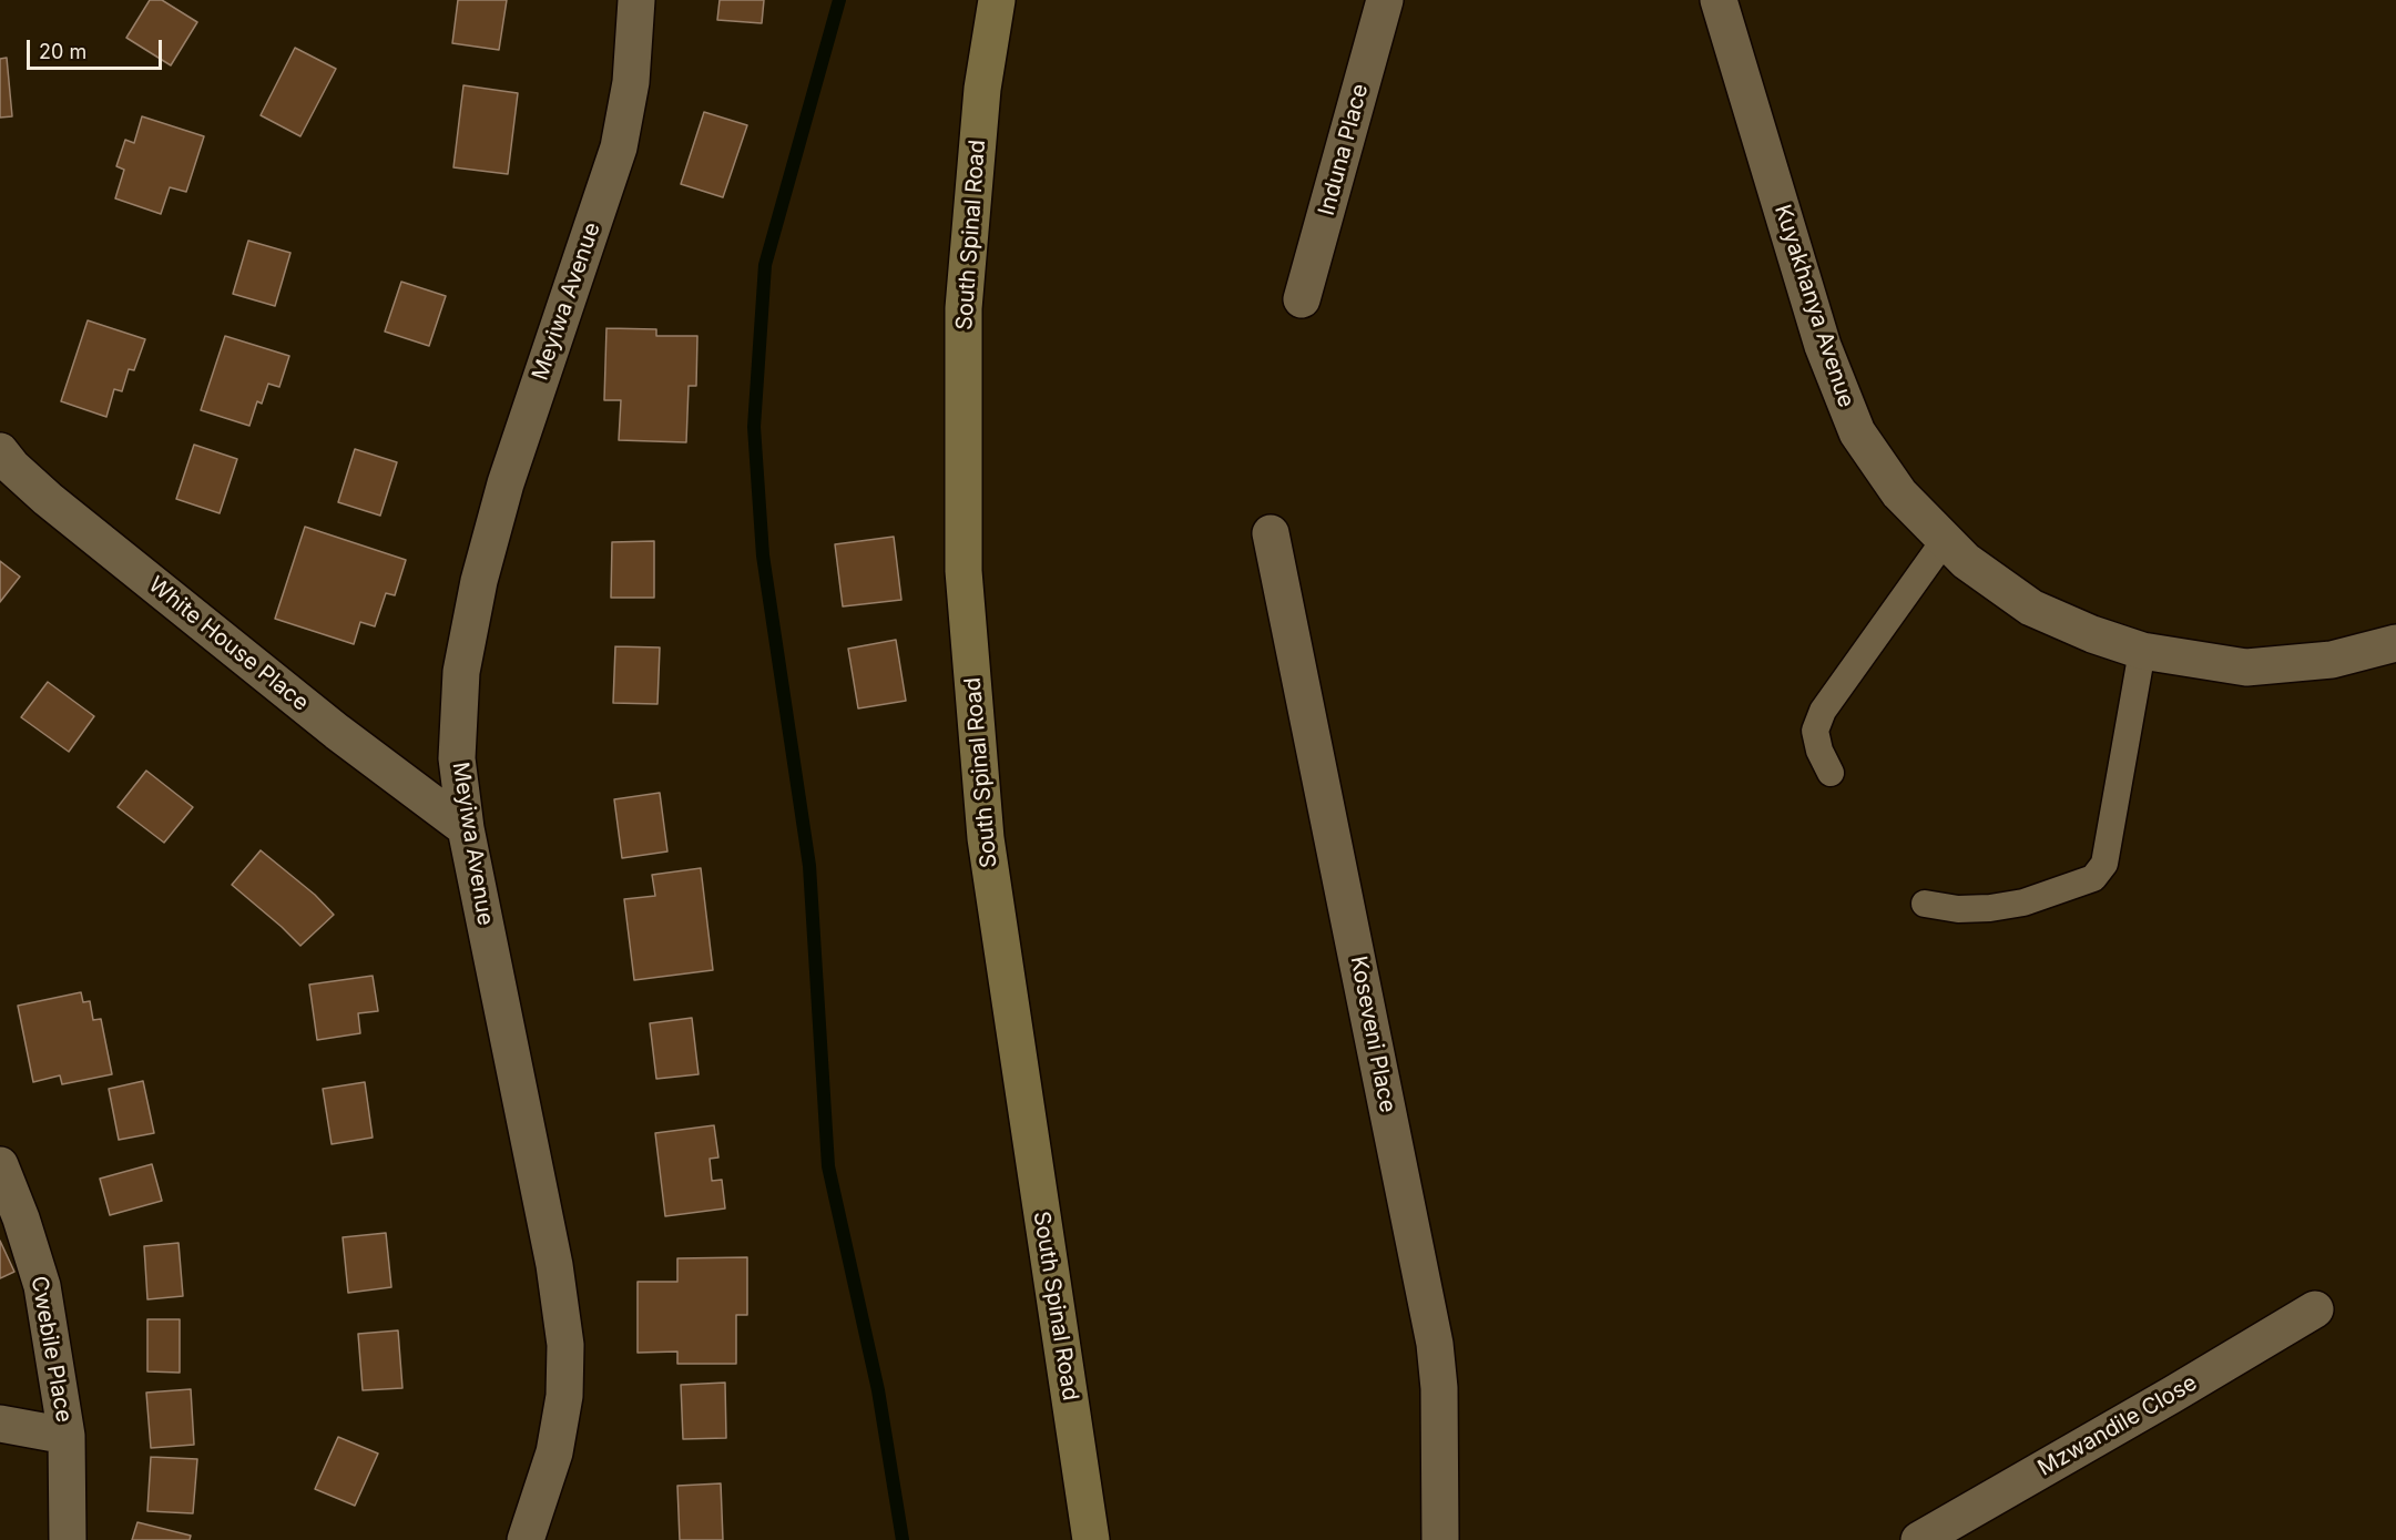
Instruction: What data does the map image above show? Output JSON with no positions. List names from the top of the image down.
{
  "streets": {
    "street": [
      "Induna Place",
      "South Spinal Road",
      "Meyiwa Avenue",
      "Kuyakhanya Avenue",
      "White House Place",
      "Koseveni Place",
      "Cwebile Place",
      "Mzwandile Close"
    ]
  },
  "crossings": [
    ["Meyiwa Avenue", "White House Place"]
  ],
  "scale_bar": "20 m"
}
